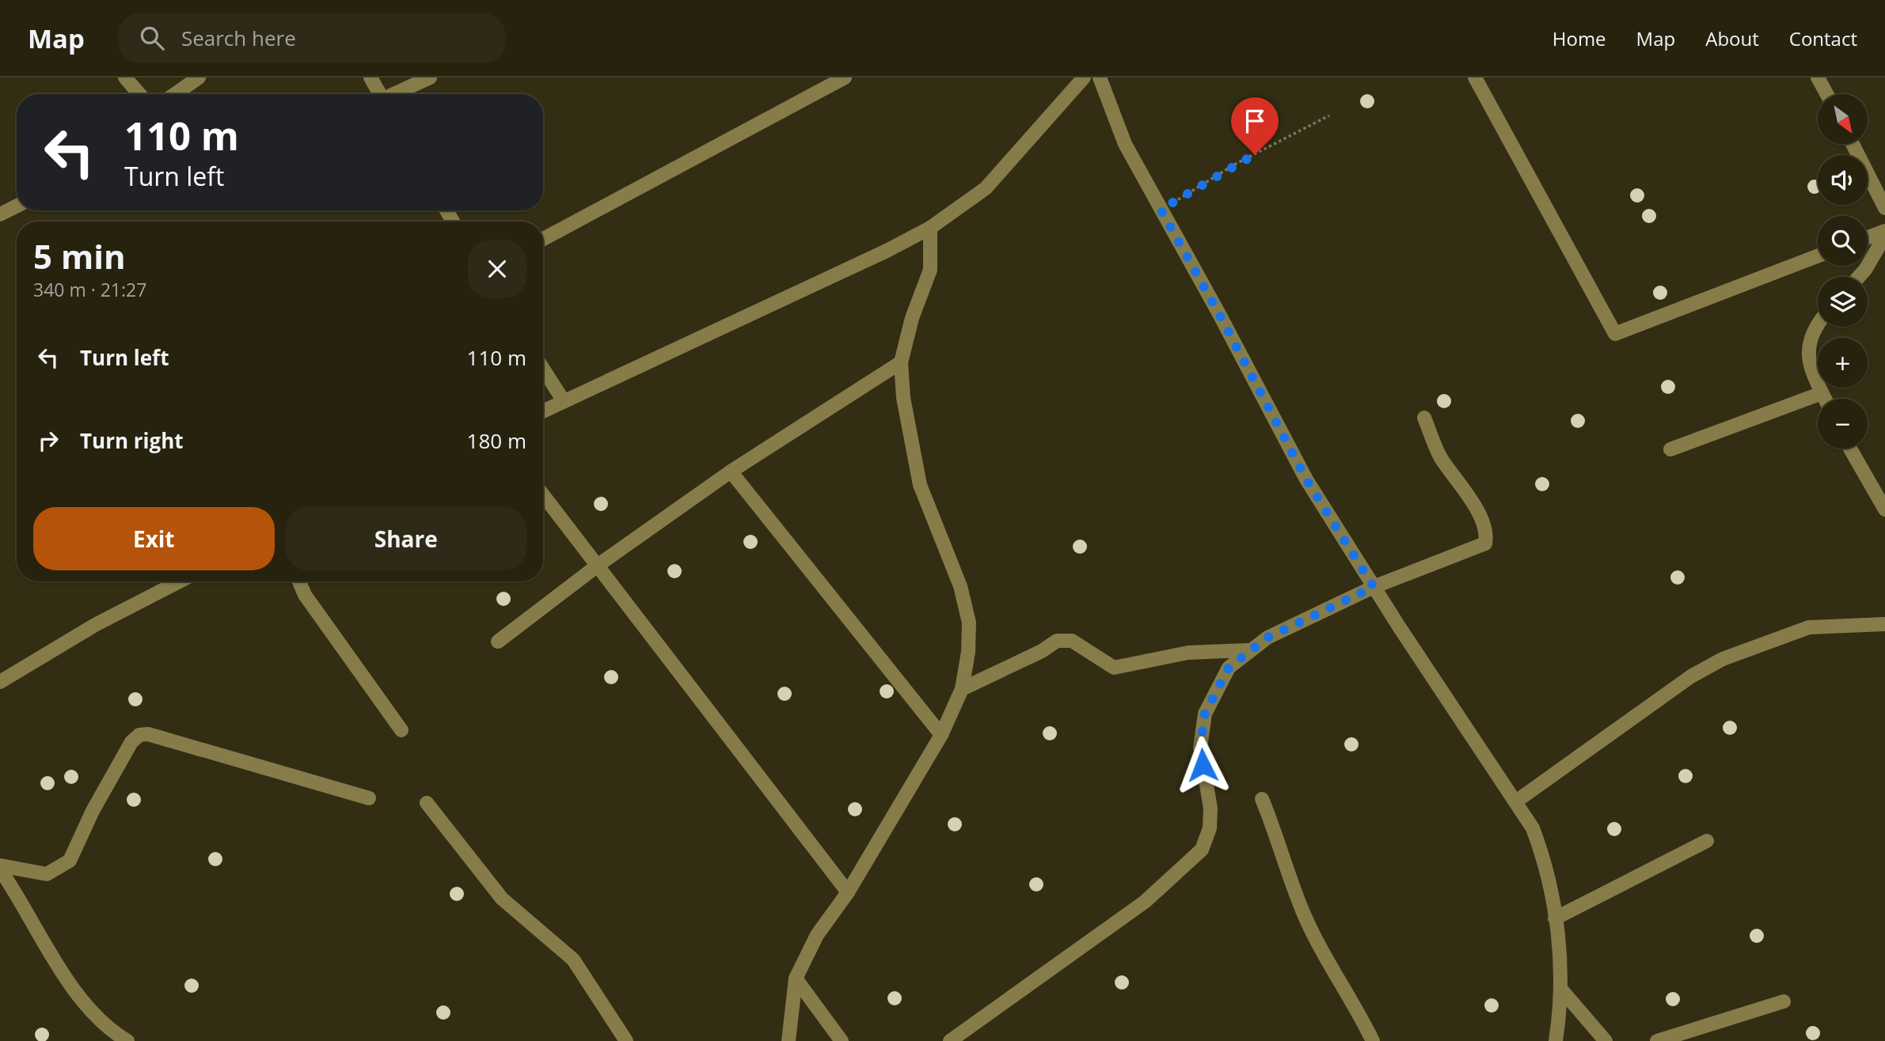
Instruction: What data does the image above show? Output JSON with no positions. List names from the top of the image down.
{
  "north": "bottom right",
  "page": {
    "header": "Map",
    "search": "Search here",
    "nav": [
      "Home",
      "Map",
      "About",
      "Contact"
    ],
    "map_buttons": ["+", "−"],
    "turn": ["110 m", "Turn left"],
    "heading": ["5 min", "340 m · 21:27"],
    "list": [
      {
        "name": "Turn left",
        "value": "110 m"
      },
      {
        "name": "Turn right",
        "value": "180 m"
      }
    ],
    "buttons": ["Exit", "Share"]
  }
}
